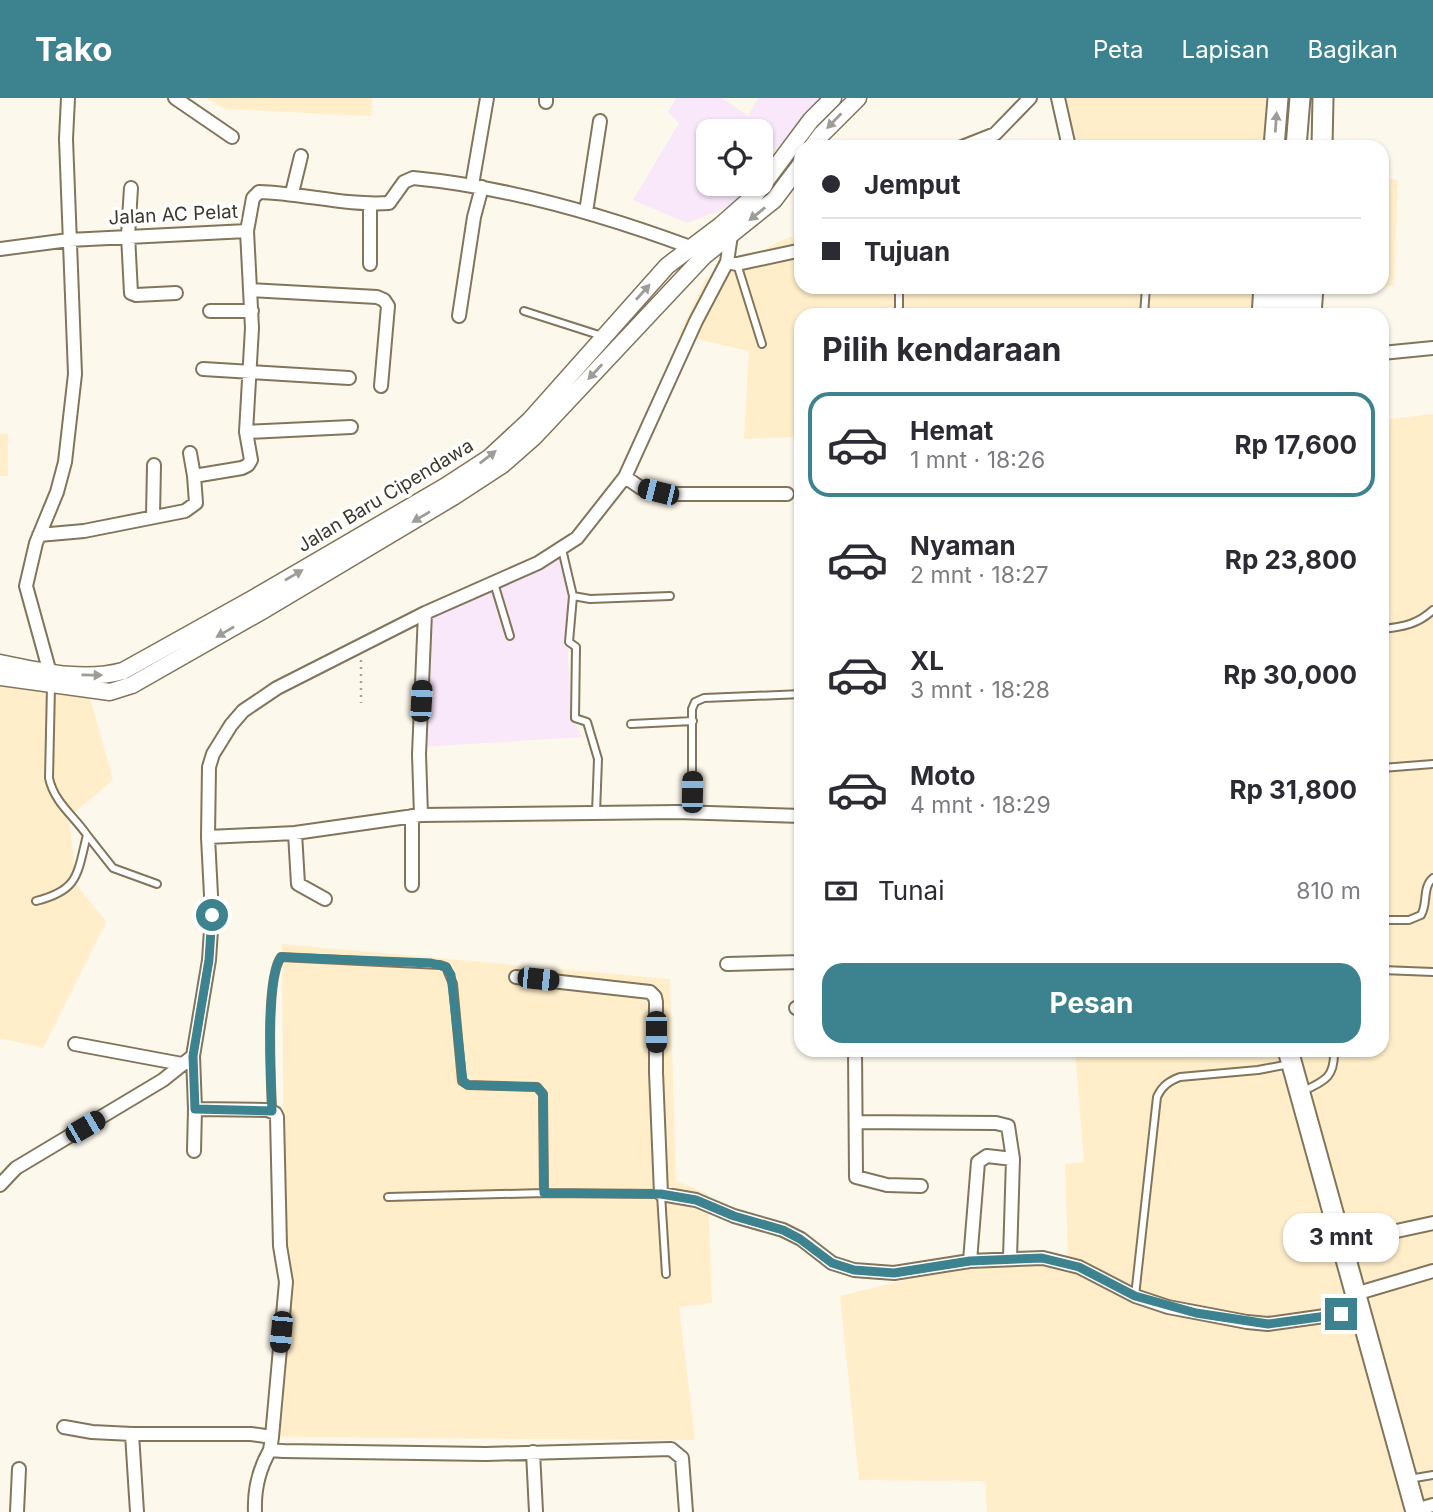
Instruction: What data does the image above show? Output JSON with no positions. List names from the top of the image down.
{
  "streets": {
    "main road": ["Jalan Baru Cipendawa"],
    "street": ["Jalan AC Pelat"]
  },
  "page": {
    "header": "Tako",
    "nav": ["Peta", "Lapisan", "Bagikan"],
    "banner": ["Jemput", "Tujuan"],
    "heading": "Pilih kendaraan",
    "list": [
      {
        "name": "Hemat",
        "note": "1 mnt · 18:26",
        "value": "Rp 17,600"
      },
      {
        "name": "Nyaman",
        "note": "2 mnt · 18:27",
        "value": "Rp 23,800"
      },
      {
        "name": "XL",
        "note": "3 mnt · 18:28",
        "value": "Rp 30,000"
      },
      {
        "name": "Moto",
        "note": "4 mnt · 18:29",
        "value": "Rp 31,800"
      }
    ],
    "pay": ["Tunai", "810 m"],
    "buttons": "Pesan",
    "bubble": "3 mnt"
  }
}
